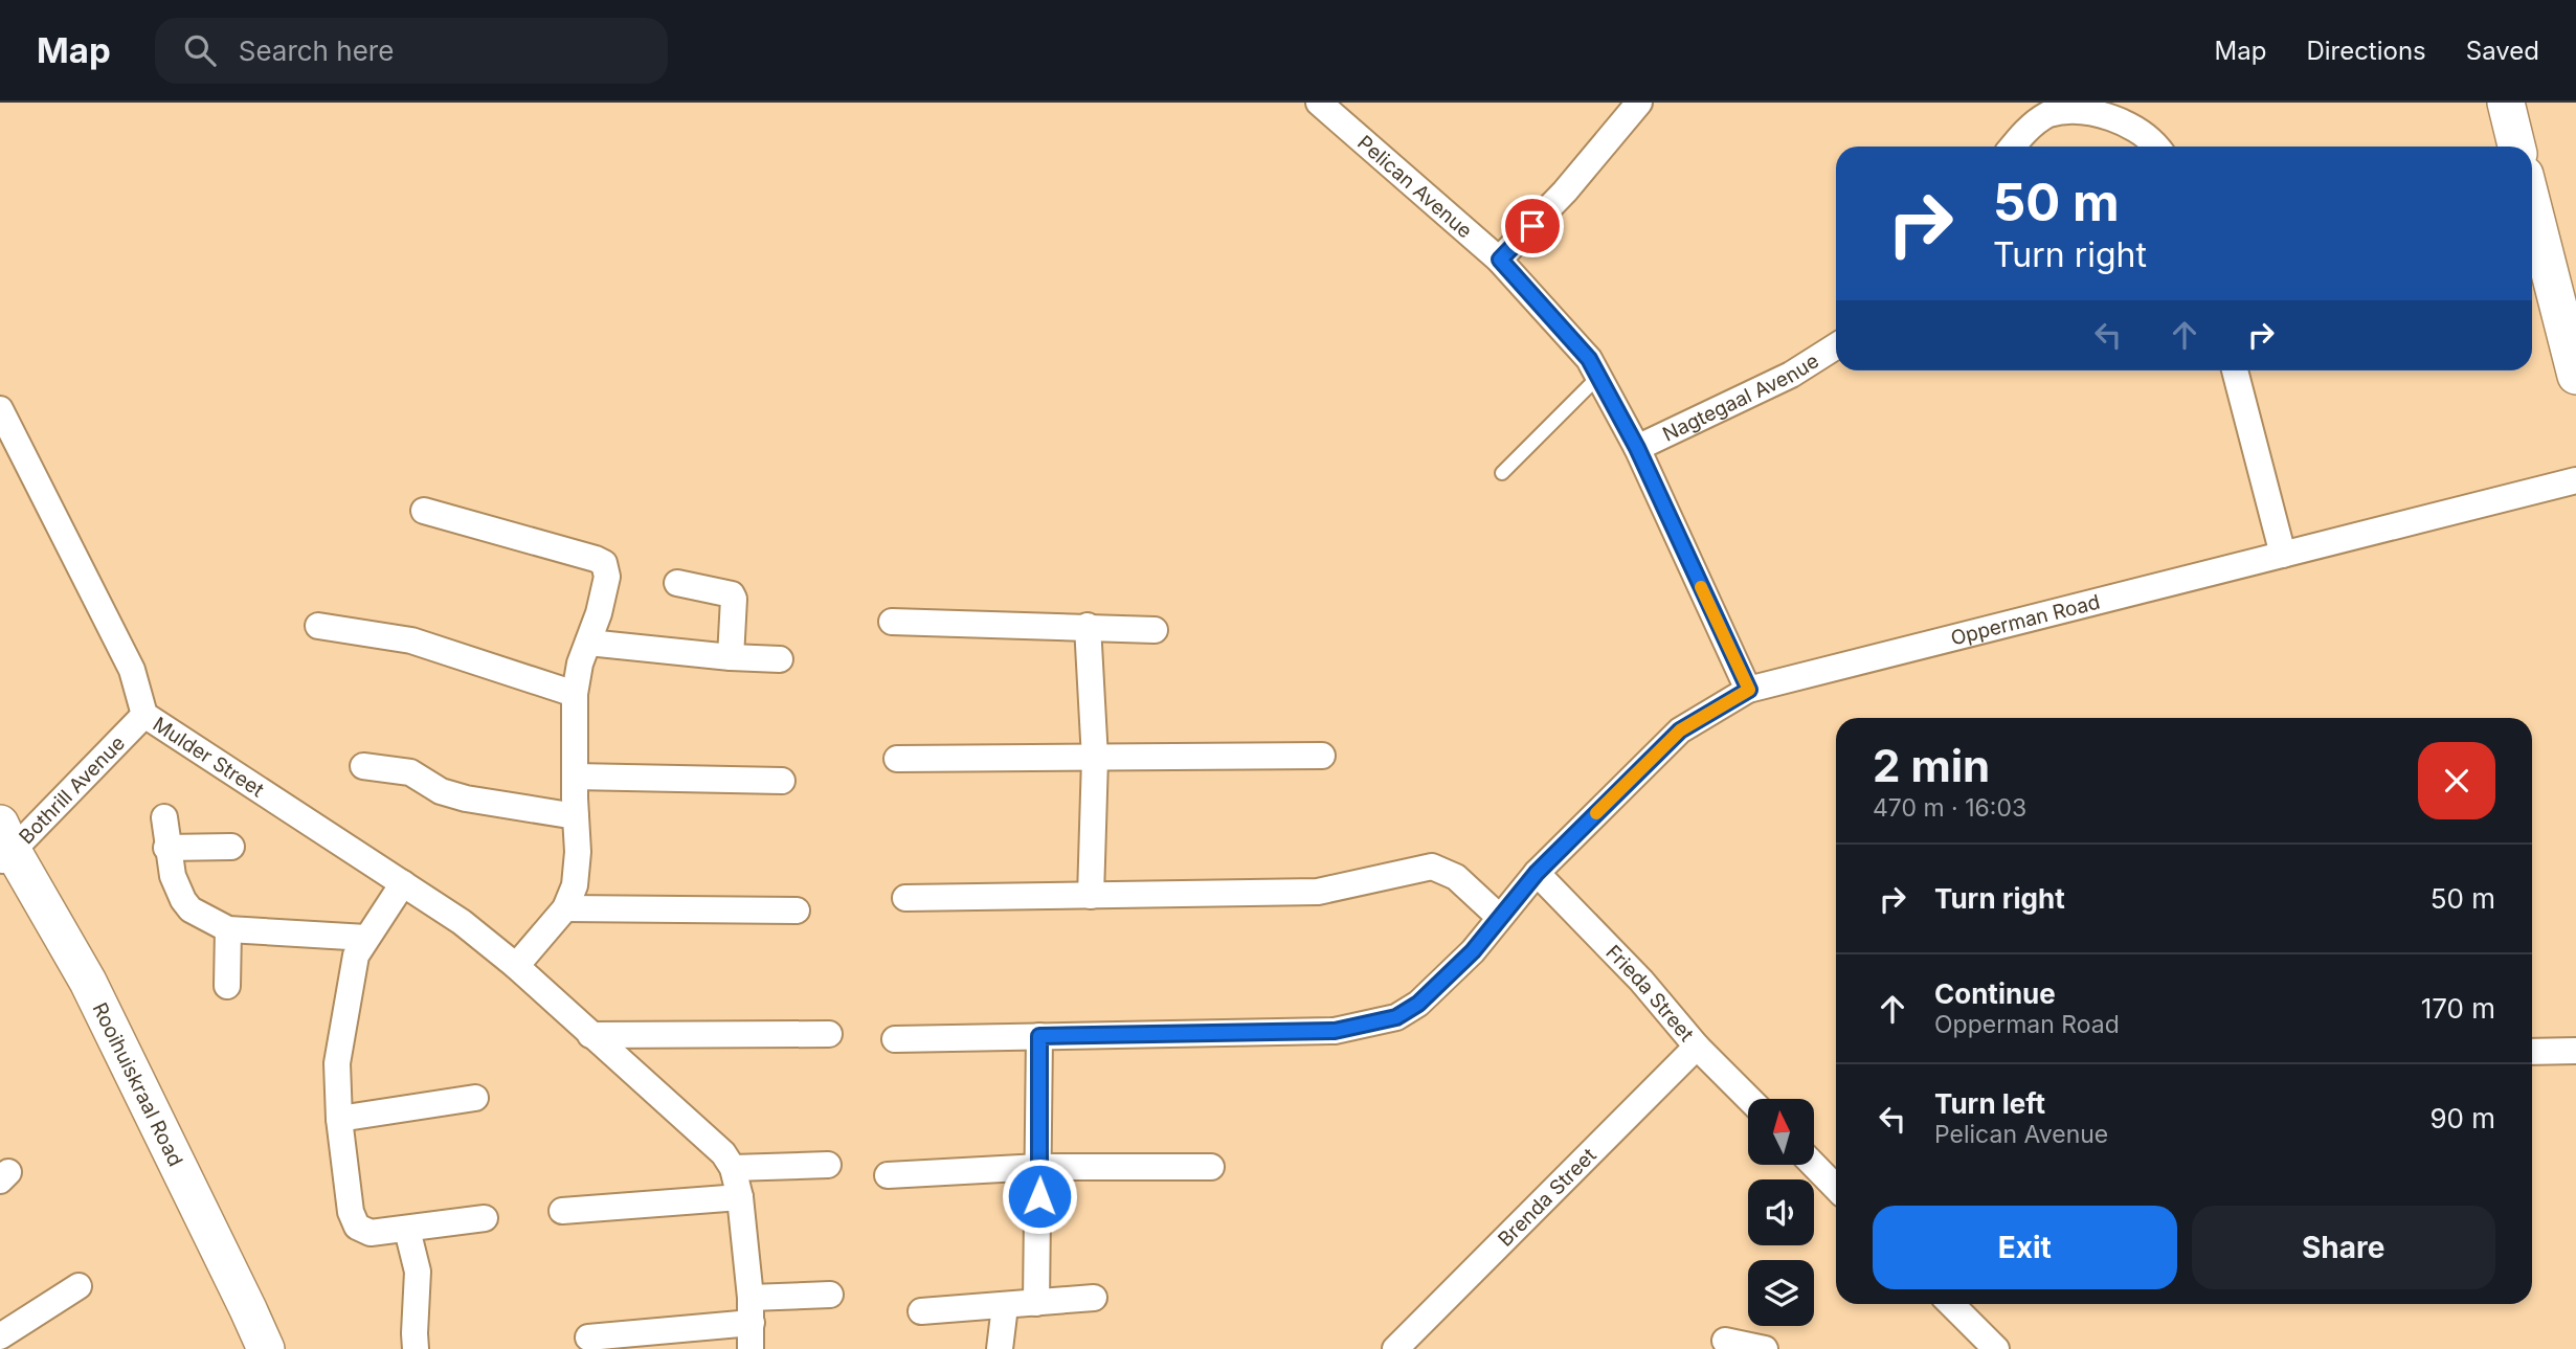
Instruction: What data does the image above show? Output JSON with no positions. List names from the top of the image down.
{
  "streets": {
    "main road": ["Rooihuiskraal Road"],
    "street": [
      "Pelican Avenue",
      "Nagtegaal Avenue",
      "Opperman Road",
      "Mulder Street",
      "Bothrill Avenue",
      "Frieda Street",
      "Brenda Street"
    ]
  },
  "crossings": [
    ["Pelican Avenue", "Nagtegaal Avenue"],
    ["Pelican Avenue", "Opperman Road"],
    ["Opperman Road", "Frieda Street"],
    ["Mulder Street", "Bothrill Avenue"],
    ["Bothrill Avenue", "Rooihuiskraal Road"],
    ["Frieda Street", "Brenda Street"]
  ],
  "north": "top",
  "page": {
    "header": "Map",
    "search": "Search here",
    "nav": ["Map", "Directions", "Saved"],
    "turn": ["50 m", "Turn right"],
    "heading": ["2 min", "470 m · 16:03"],
    "list": [
      {
        "name": "Turn right",
        "value": "50 m"
      },
      {
        "name": "Continue",
        "note": "Opperman Road",
        "value": "170 m"
      },
      {
        "name": "Turn left",
        "note": "Pelican Avenue",
        "value": "90 m"
      }
    ],
    "buttons": ["Exit", "Share"]
  }
}
